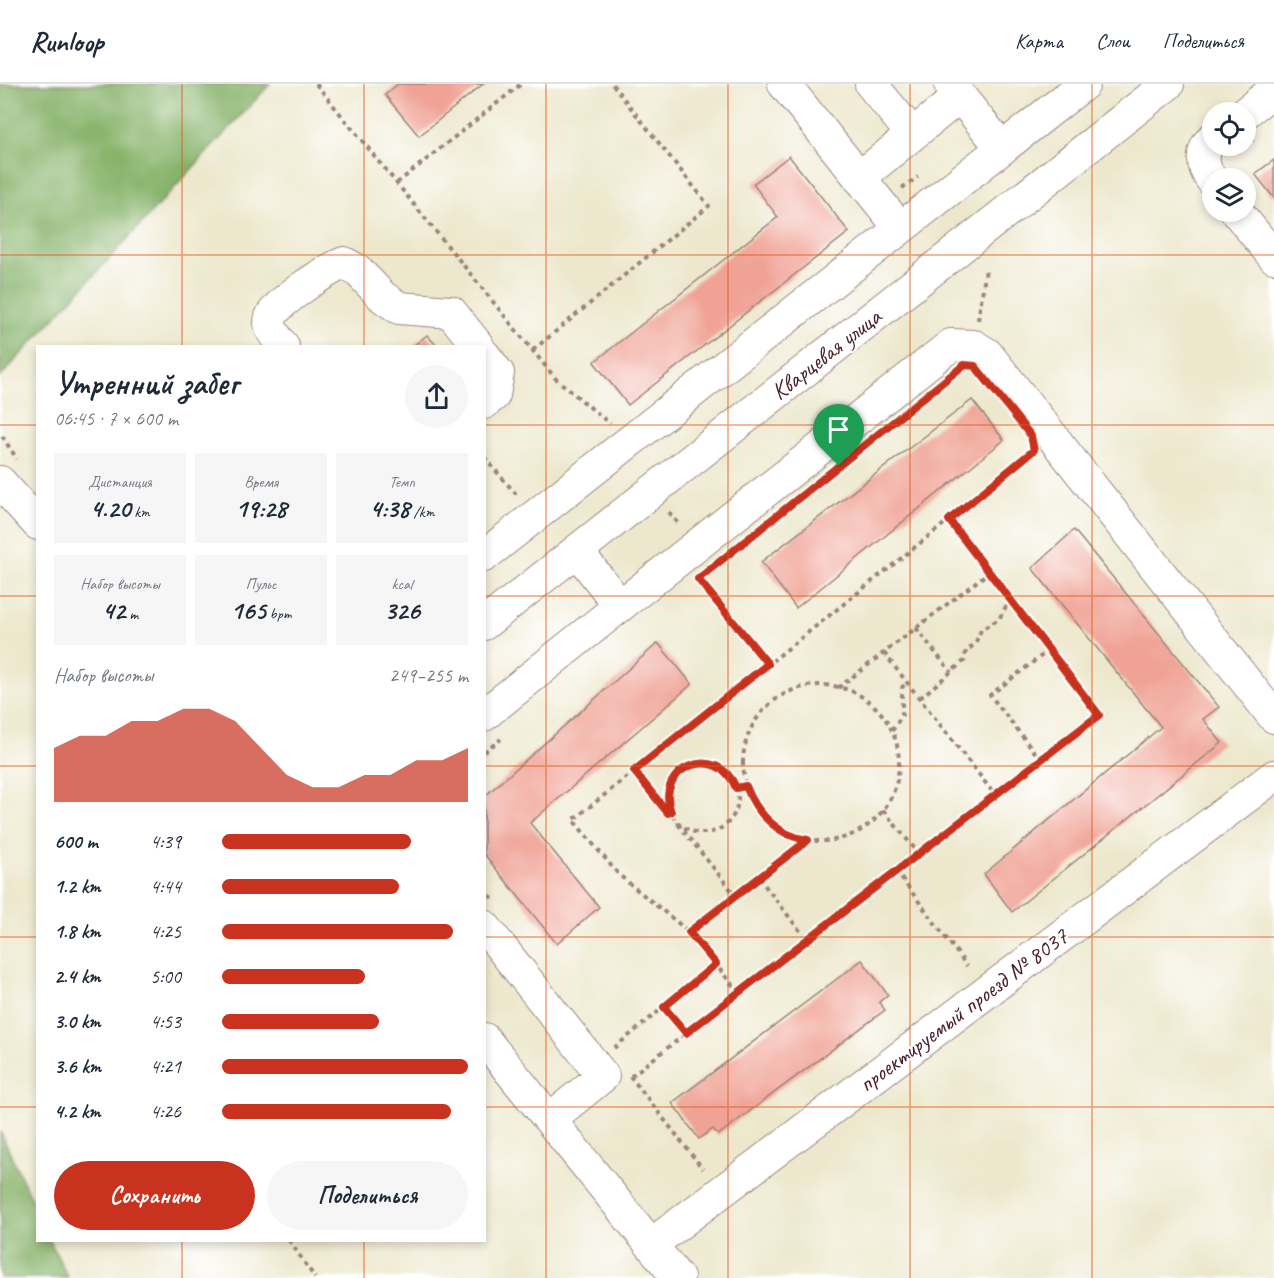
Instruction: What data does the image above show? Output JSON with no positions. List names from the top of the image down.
{
  "streets": {
    "street": ["Кварцевая улица", "проектируемый проезд № 8037"]
  },
  "page": {
    "header": "Runloop",
    "nav": ["Карта", "Слои", "Поделиться"],
    "heading": ["Утренний забег", "06:45 · 7 × 600 m"],
    "stats": [
      ["Дистанция", "4.20 km"],
      ["Время", "19:28"],
      ["Темп", "4:38 /km"],
      ["Набор высоты", "42 m"],
      ["Пульс", "165 bpm"],
      ["kcal", "326"]
    ],
    "chart": ["Набор высоты", "249–255 m"],
    "list": [
      {
        "name": "600 m",
        "note": "4:39"
      },
      {
        "name": "1.2 km",
        "note": "4:44"
      },
      {
        "name": "1.8 km",
        "note": "4:25"
      },
      {
        "name": "2.4 km",
        "note": "5:00"
      },
      {
        "name": "3.0 km",
        "note": "4:53"
      },
      {
        "name": "3.6 km",
        "note": "4:21"
      },
      {
        "name": "4.2 km",
        "note": "4:26"
      }
    ],
    "buttons": ["Сохранить", "Поделиться"]
  }
}
